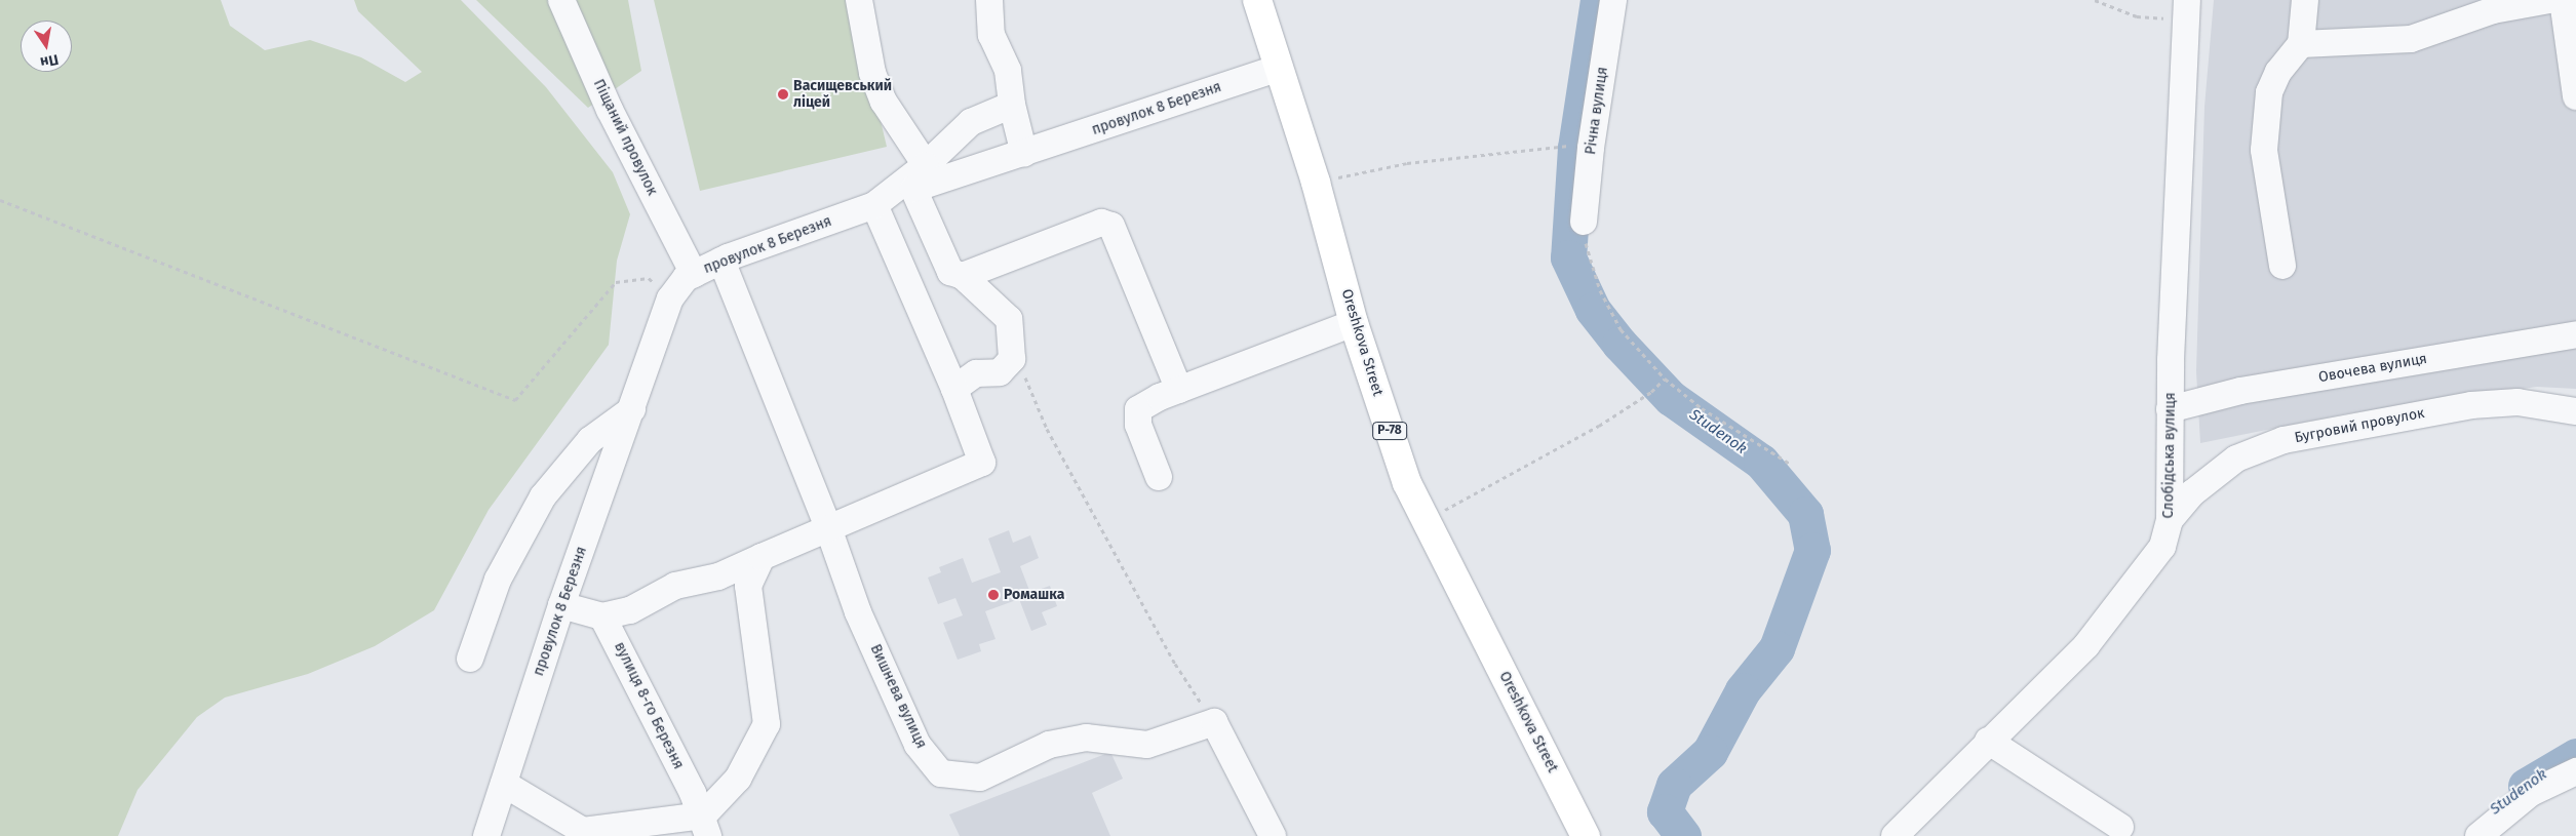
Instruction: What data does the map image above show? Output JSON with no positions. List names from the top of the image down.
{
  "streets": {
    "main road": ["Oreshkova Street", "Р-78"],
    "street": [
      "провулок 8 Березня",
      "Річна вулиця",
      "Піщаний провулок",
      "Овочева вулиця",
      "Бугровий провулок",
      "Слобідська вулиця",
      "Вишнева вулиця",
      "вулиця 8-го Березня"
    ]
  },
  "crossings": [
    ["провулок 8 Березня", "Піщаний провулок"],
    ["провулок 8 Березня", "Oreshkova Street"],
    ["провулок 8 Березня", "Вишнева вулиця"],
    ["Овочева вулиця", "Слобідська вулиця"],
    ["Бугровий провулок", "Слобідська вулиця"]
  ],
  "water": ["Studenok"],
  "places": ["Васищевський ліцей", "Ромашка"],
  "north": "bottom"
}
